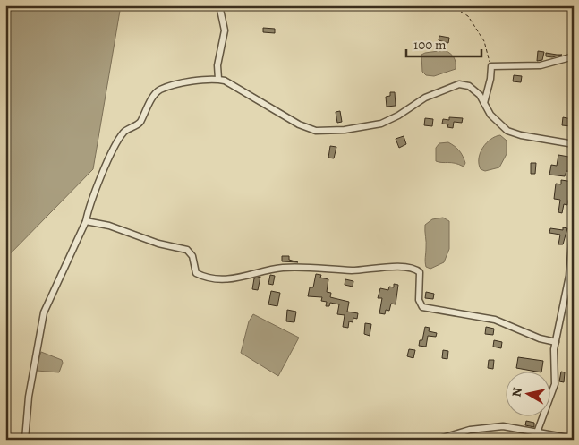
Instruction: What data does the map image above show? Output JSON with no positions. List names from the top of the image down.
{
  "scale_bar": "100 m",
  "north": "left"
}
